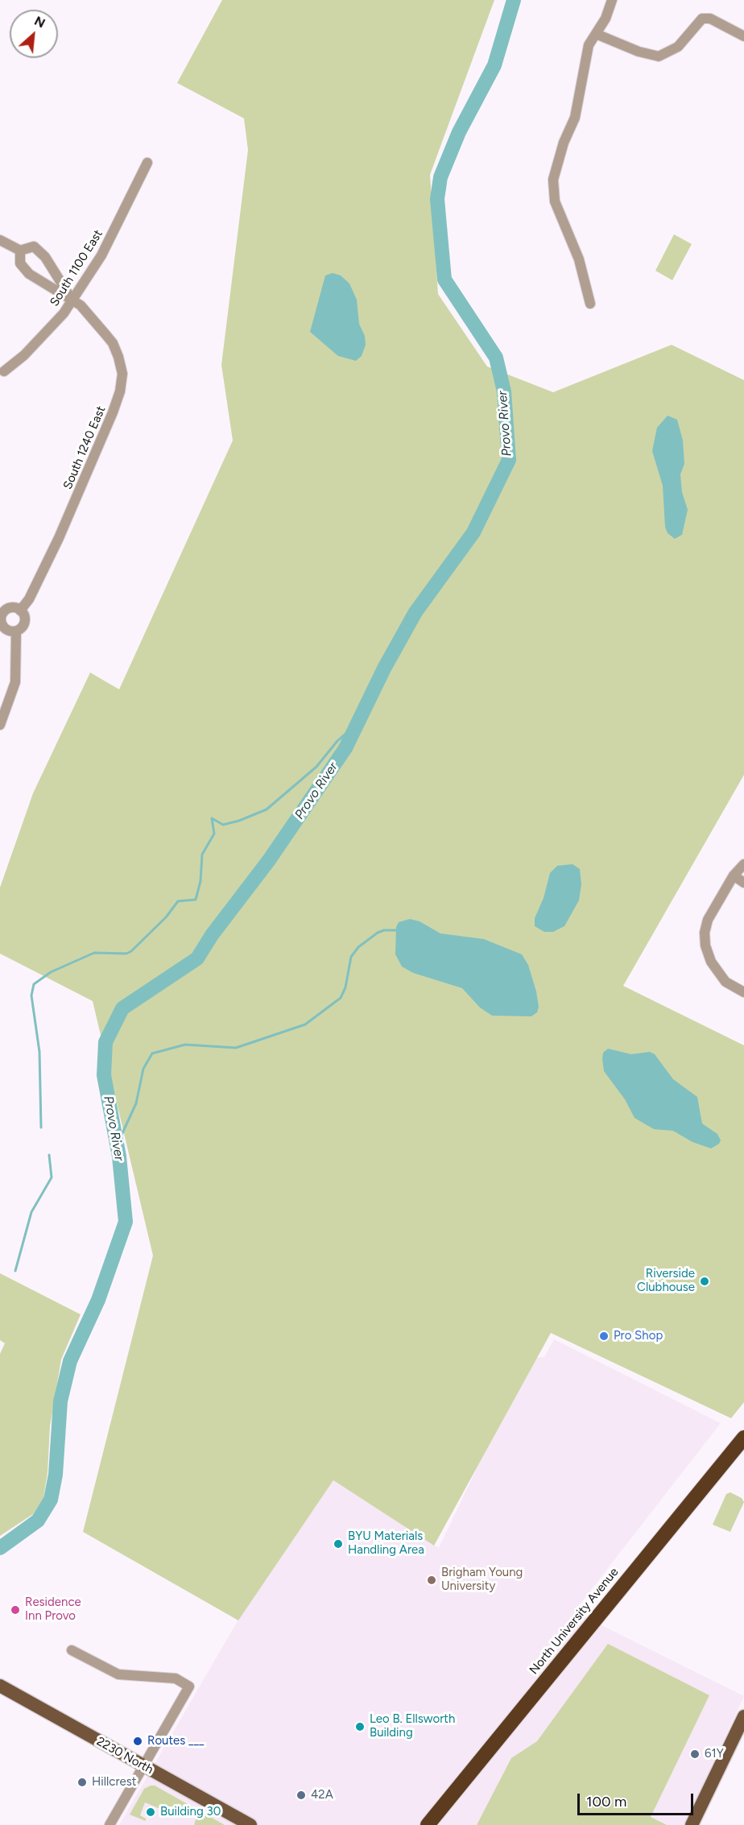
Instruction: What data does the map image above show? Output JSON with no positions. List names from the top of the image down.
{
  "streets": {
    "highway": ["North University Avenue"],
    "main road": ["2230 North"],
    "street": ["South 1100 East", "South 1240 East"]
  },
  "crossings": [
    ["South 1100 East", "South 1240 East"]
  ],
  "water": ["Provo River"],
  "places": [
    "Riverside Clubhouse",
    "Pro Shop",
    "BYU Materials Handling Area",
    "Brigham Young University",
    "Residence Inn Provo",
    "Leo B. Ellsworth Building",
    "Routes ___",
    "61Y",
    "Hillcrest",
    "42A",
    "Building 30"
  ],
  "scale_bar": "100 m",
  "north": "top right"
}
